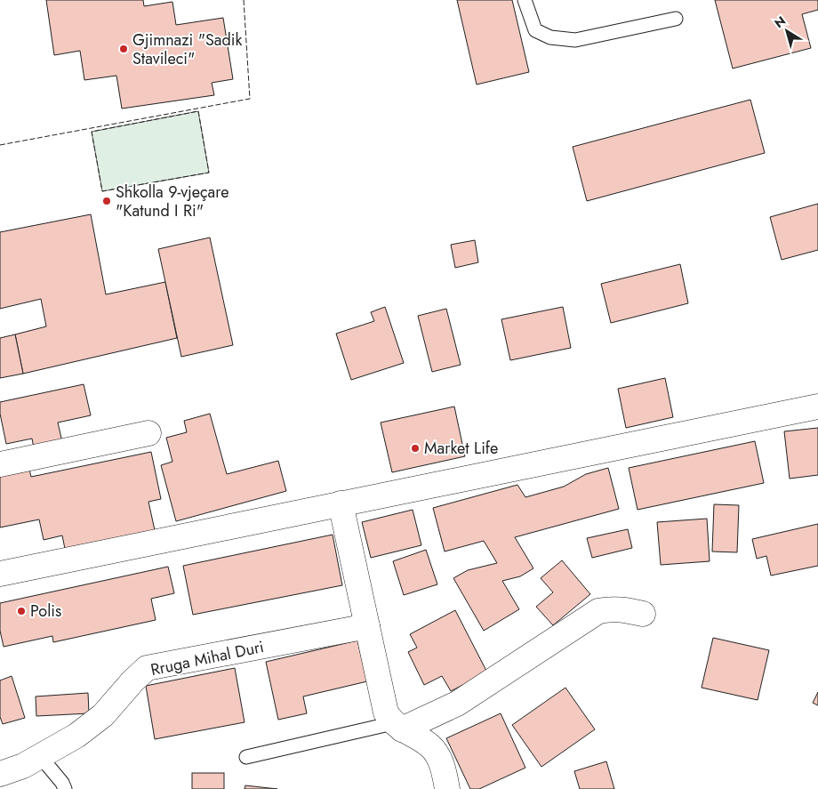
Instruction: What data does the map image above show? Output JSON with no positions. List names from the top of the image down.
{
  "streets": {
    "street": ["Rruga Mihal Duri"]
  },
  "places": [
    "Gjimnazi \"Sadik Stavileci\"",
    "Shkolla 9-vjeçare \"Katund I Ri\"",
    "Market Life",
    "Polis"
  ],
  "north": "top left"
}
